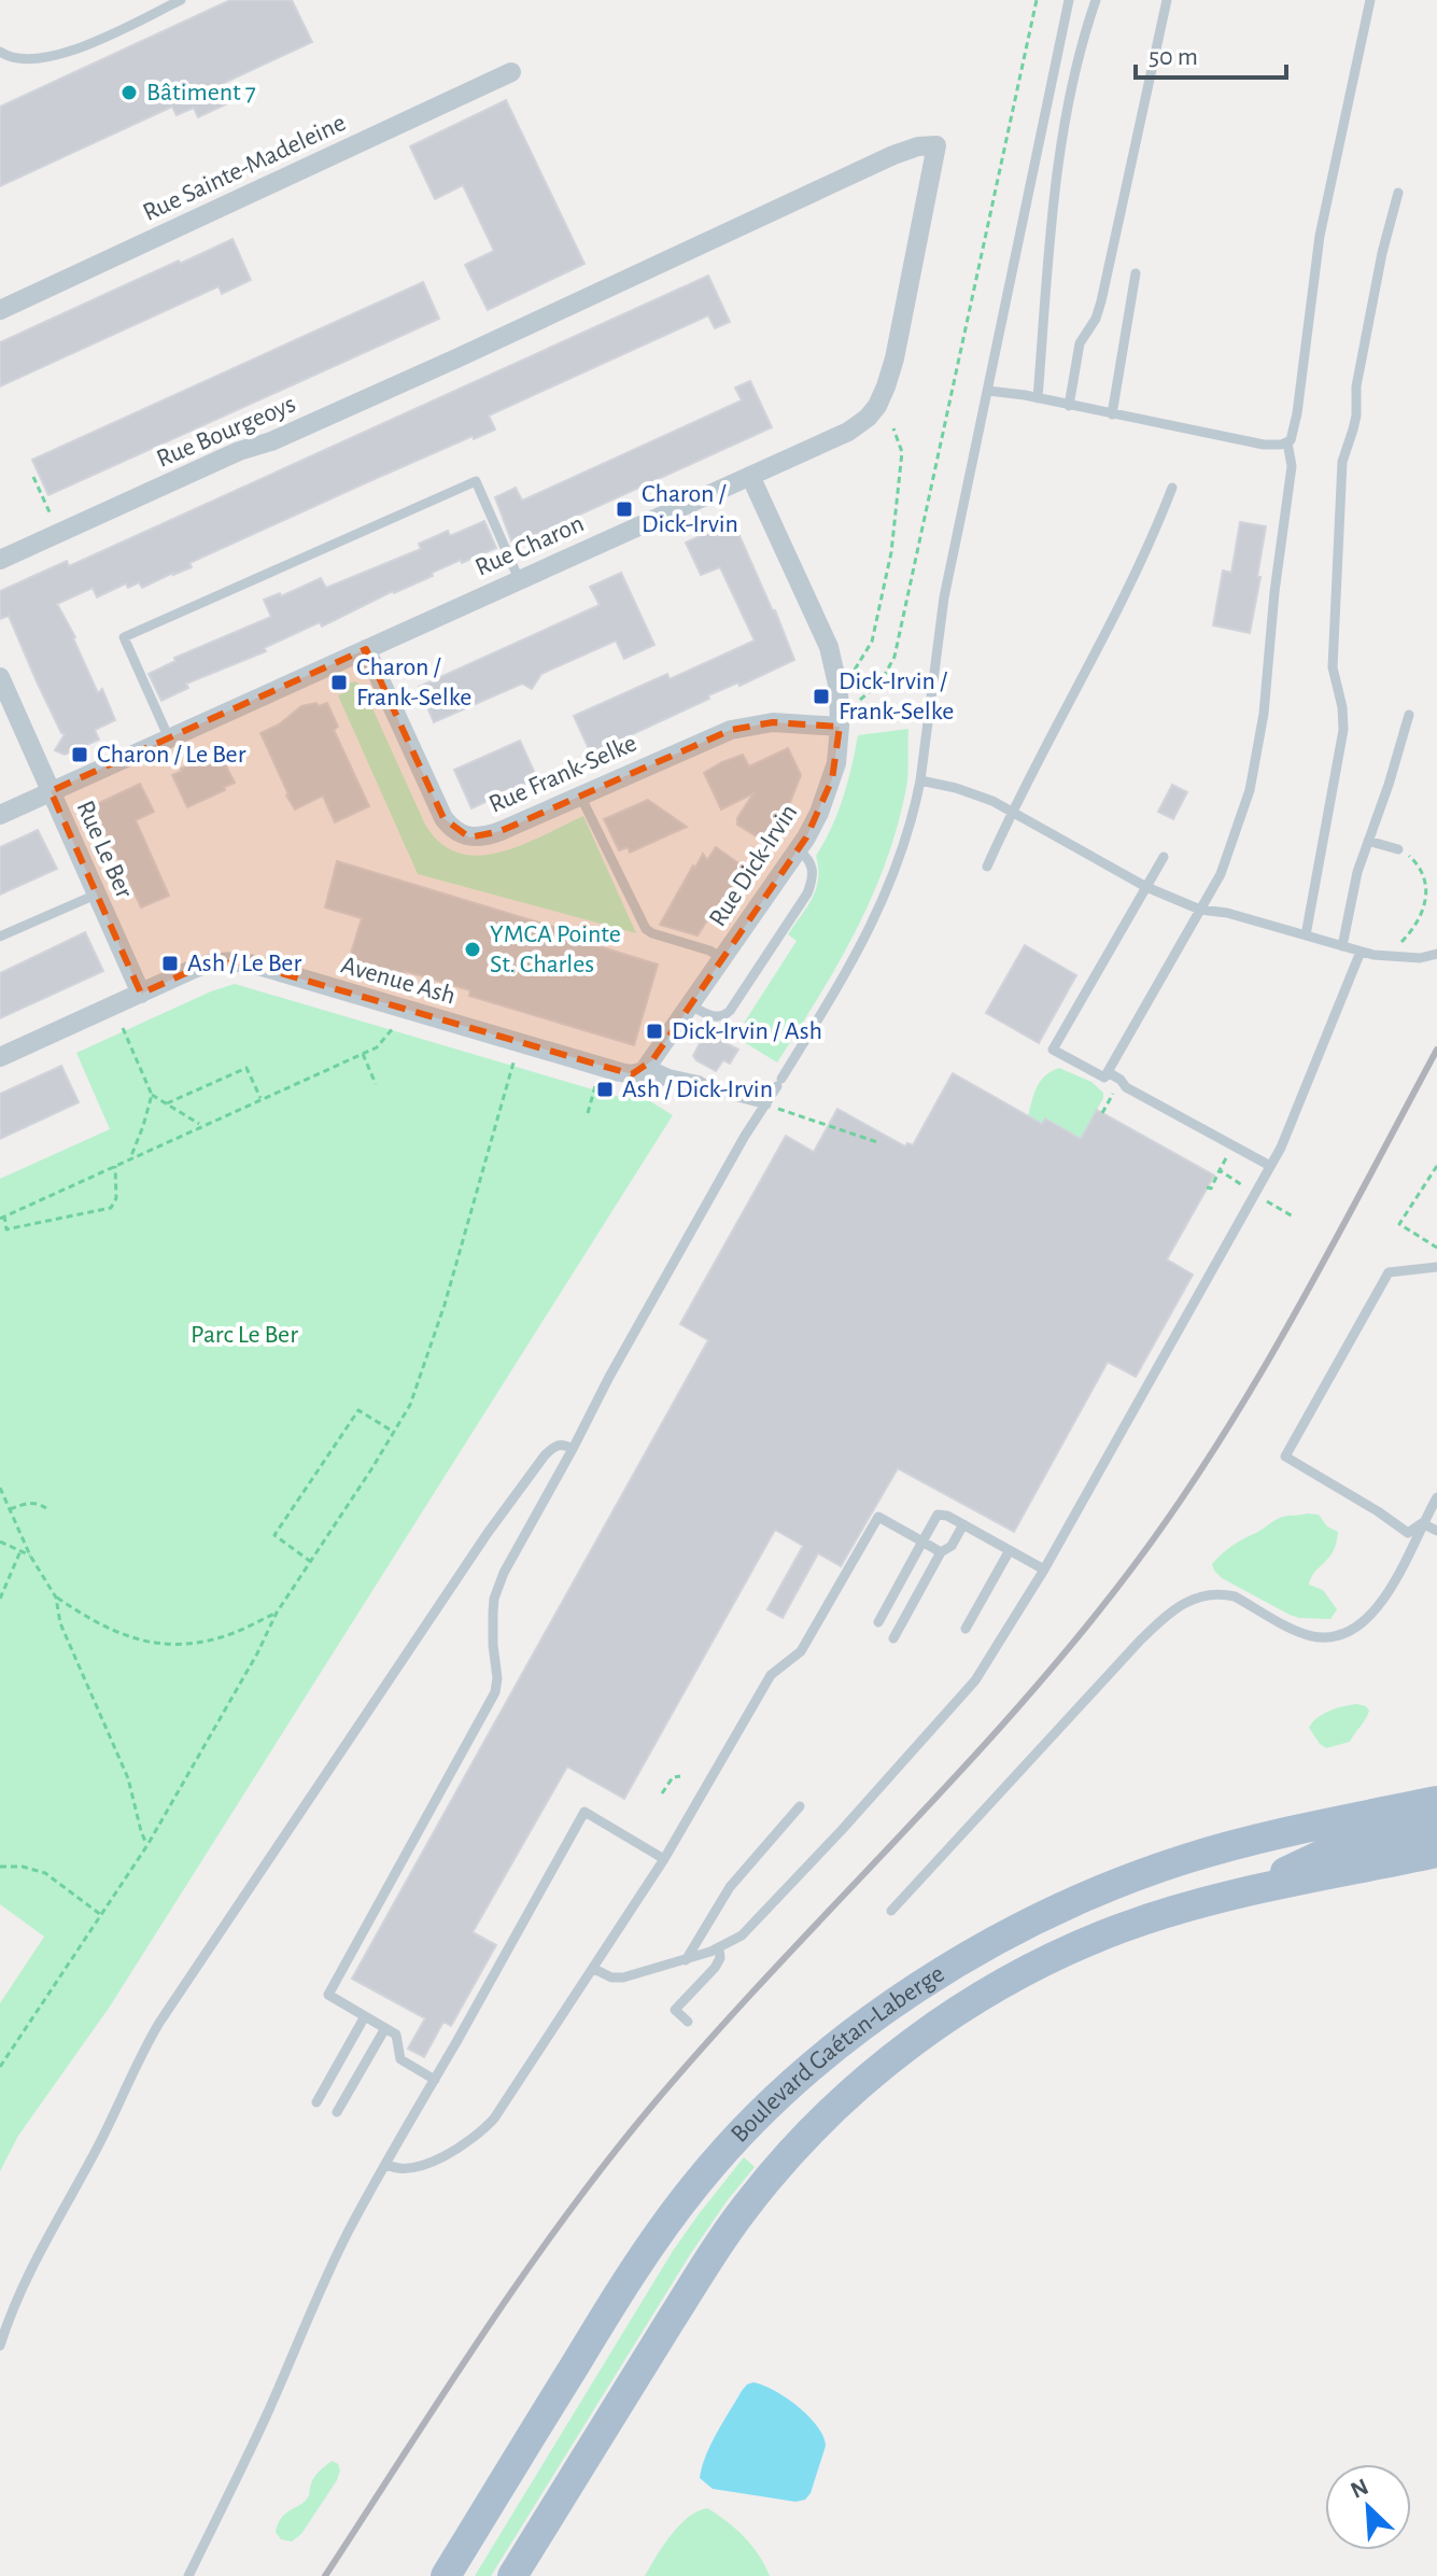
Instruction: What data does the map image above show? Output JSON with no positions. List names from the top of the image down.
{
  "streets": {
    "main road": ["Boulevard Gaétan-Laberge"],
    "street": [
      "Rue Sainte-Madeleine",
      "Rue Bourgeoys",
      "Rue Charon",
      "Rue Frank-Selke",
      "Rue Le Ber",
      "Rue Dick-Irvin",
      "Avenue Ash"
    ]
  },
  "crossings": [
    ["Rue Bourgeoys", "Rue Charon"],
    ["Rue Charon", "Rue Frank-Selke"],
    ["Rue Charon", "Rue Le Ber"],
    ["Rue Charon", "Rue Dick-Irvin"],
    ["Rue Frank-Selke", "Rue Dick-Irvin"],
    ["Rue Le Ber", "Avenue Ash"],
    ["Rue Dick-Irvin", "Avenue Ash"]
  ],
  "parks": ["Parc Le Ber"],
  "places": {
    "other": ["Bâtiment 7", "YMCA Pointe St. Charles"],
    "transit": [
      "Charon / Dick-Irvin",
      "Charon / Frank-Selke",
      "Dick-Irvin / Frank-Selke",
      "Charon / Le Ber",
      "Ash / Le Ber",
      "Dick-Irvin / Ash",
      "Ash / Dick-Irvin"
    ]
  },
  "scale_bar": "50 m",
  "north": "top left"
}
